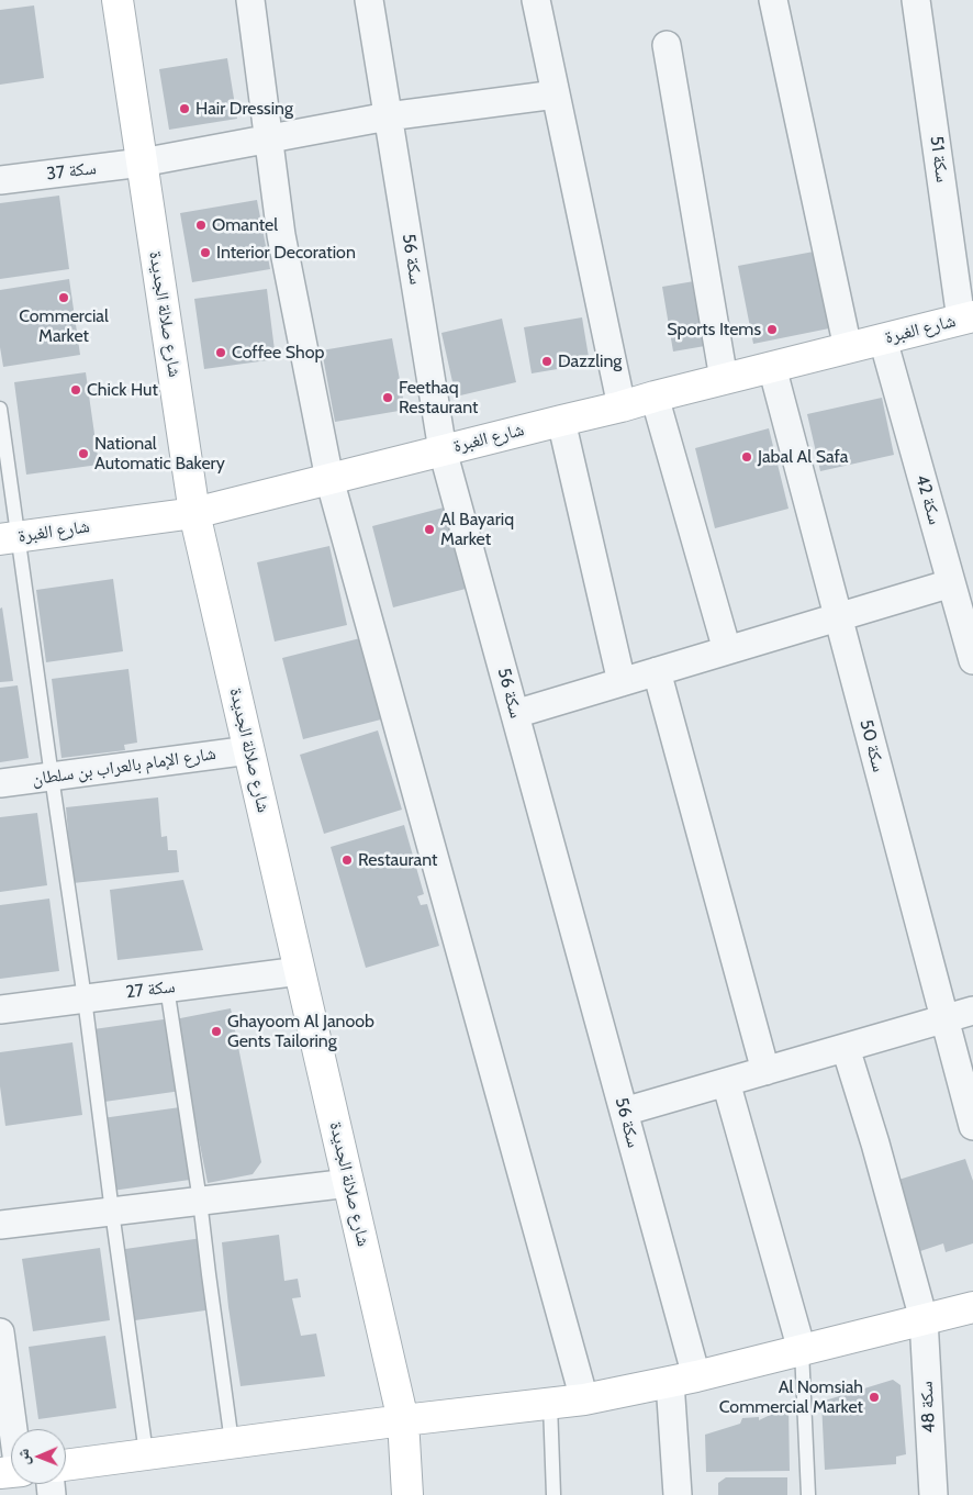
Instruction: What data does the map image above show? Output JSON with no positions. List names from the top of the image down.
{
  "streets": {
    "street": [
      "سكة 51",
      "سكة 37",
      "سكة 56",
      "شارع صلالة الجديدة",
      "شارع الغبرة",
      "سكة 42",
      "سكة 50",
      "شارع الإمام بالعراب بن سلطان",
      "سكة 27",
      "سكة 48"
    ]
  },
  "crossings": [
    ["سكة 51", "شارع الغبرة"],
    ["سكة 37", "سكة 56"],
    ["سكة 37", "شارع صلالة الجديدة"],
    ["سكة 56", "شارع الغبرة"],
    ["شارع صلالة الجديدة", "شارع الغبرة"],
    ["شارع صلالة الجديدة", "شارع الإمام بالعراب بن سلطان"],
    ["شارع صلالة الجديدة", "سكة 27"],
    ["شارع الغبرة", "سكة 42"],
    ["شارع الغبرة", "سكة 50"]
  ],
  "places": [
    "Hair Dressing",
    "Omantel",
    "Interior Decoration",
    "Commercial Market",
    "Sports Items",
    "Coffee Shop",
    "Dazzling",
    "Chick Hut",
    "Feethaq Restaurant",
    "National Automatic Bakery",
    "Jabal Al Safa",
    "Al Bayariq Market",
    "Restaurant",
    "Ghayoom Al Janoob Gents Tailoring",
    "Al Nomsiah Commercial Market"
  ],
  "north": "left"
}
